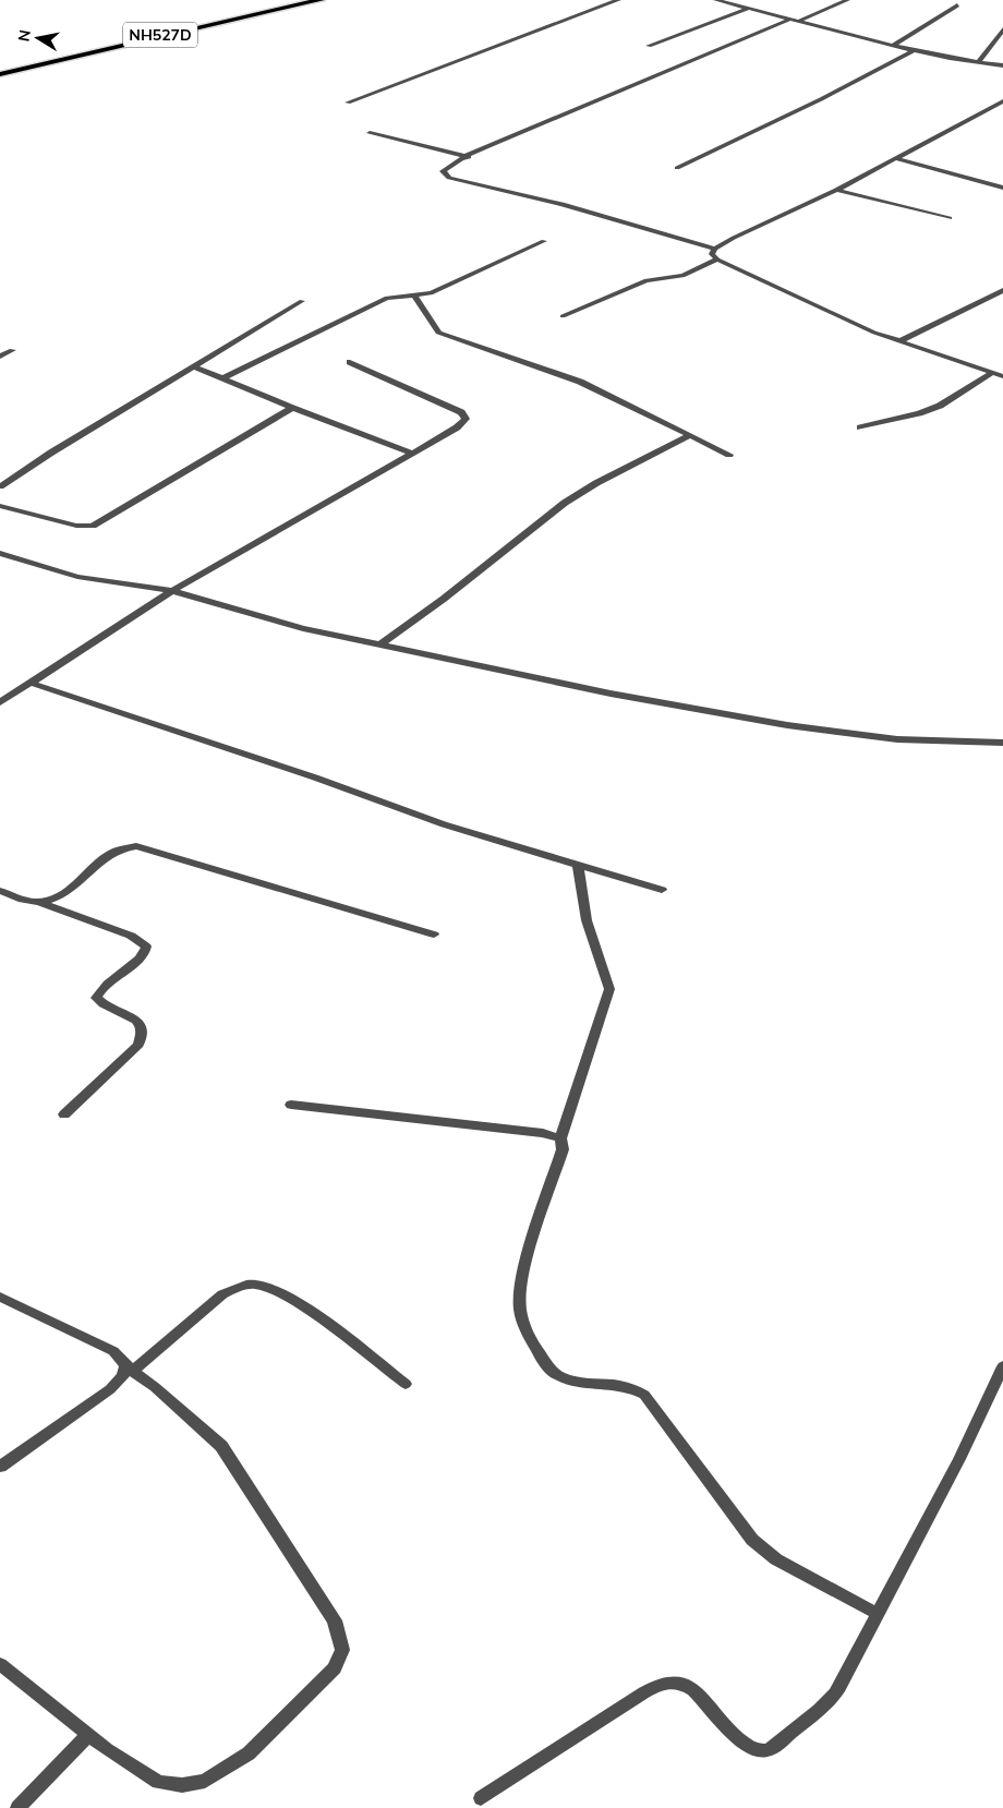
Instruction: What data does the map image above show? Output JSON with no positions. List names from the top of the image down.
{
  "streets": {
    "highway": ["NH527D"]
  },
  "north": "left"
}
